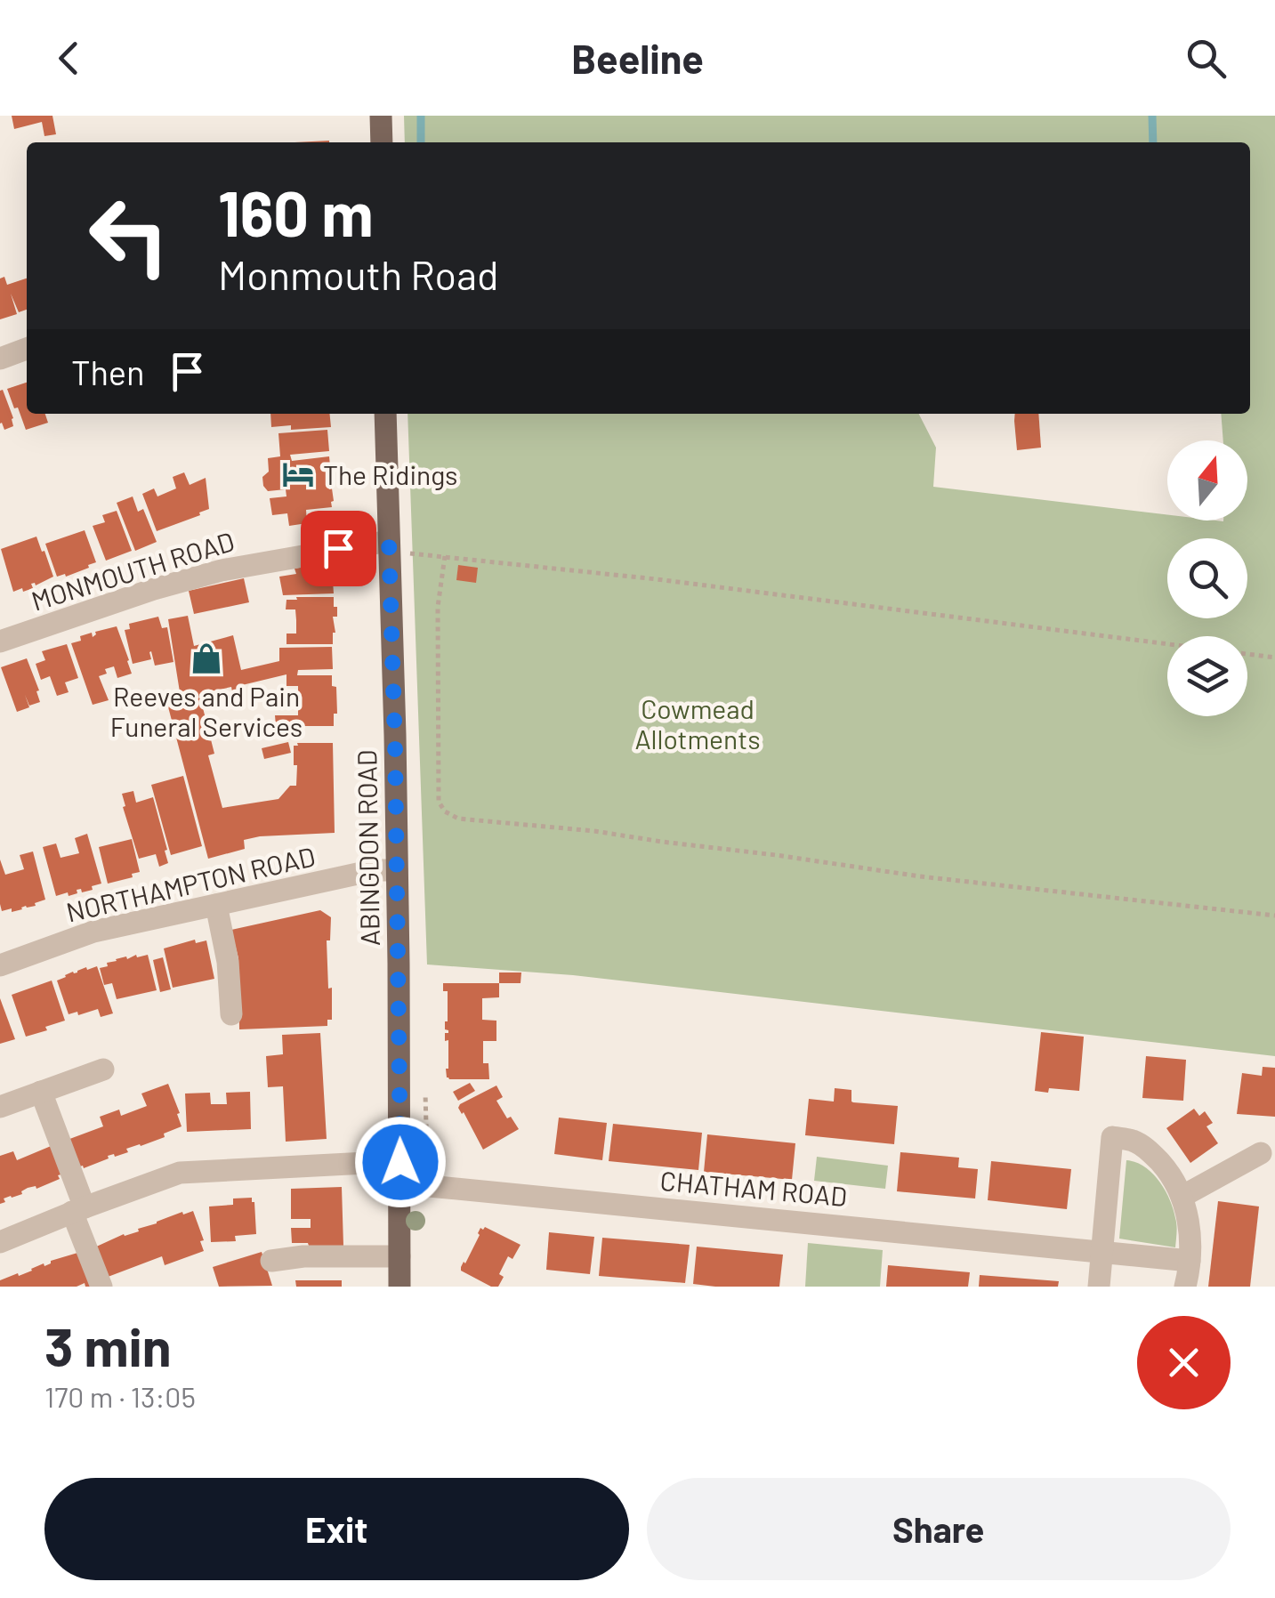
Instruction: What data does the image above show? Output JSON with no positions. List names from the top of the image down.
{
  "streets": {
    "main road": ["ABINGDON ROAD"],
    "street": ["MONMOUTH ROAD", "NORTHAMPTON ROAD", "CHATHAM ROAD"]
  },
  "crossings": [
    ["MONMOUTH ROAD", "ABINGDON ROAD"],
    ["ABINGDON ROAD", "NORTHAMPTON ROAD"],
    ["ABINGDON ROAD", "CHATHAM ROAD"]
  ],
  "parks": ["Cowmead Allotments"],
  "places": {
    "hotel": ["The Ridings"],
    "shop": ["Reeves and Pain Funeral Services"]
  },
  "north": "top",
  "page": {
    "header": "Beeline",
    "turn": ["160 m", "Monmouth Road"],
    "then": "Then",
    "heading": ["3 min", "170 m · 13:05"],
    "buttons": ["Exit", "Share"]
  }
}
